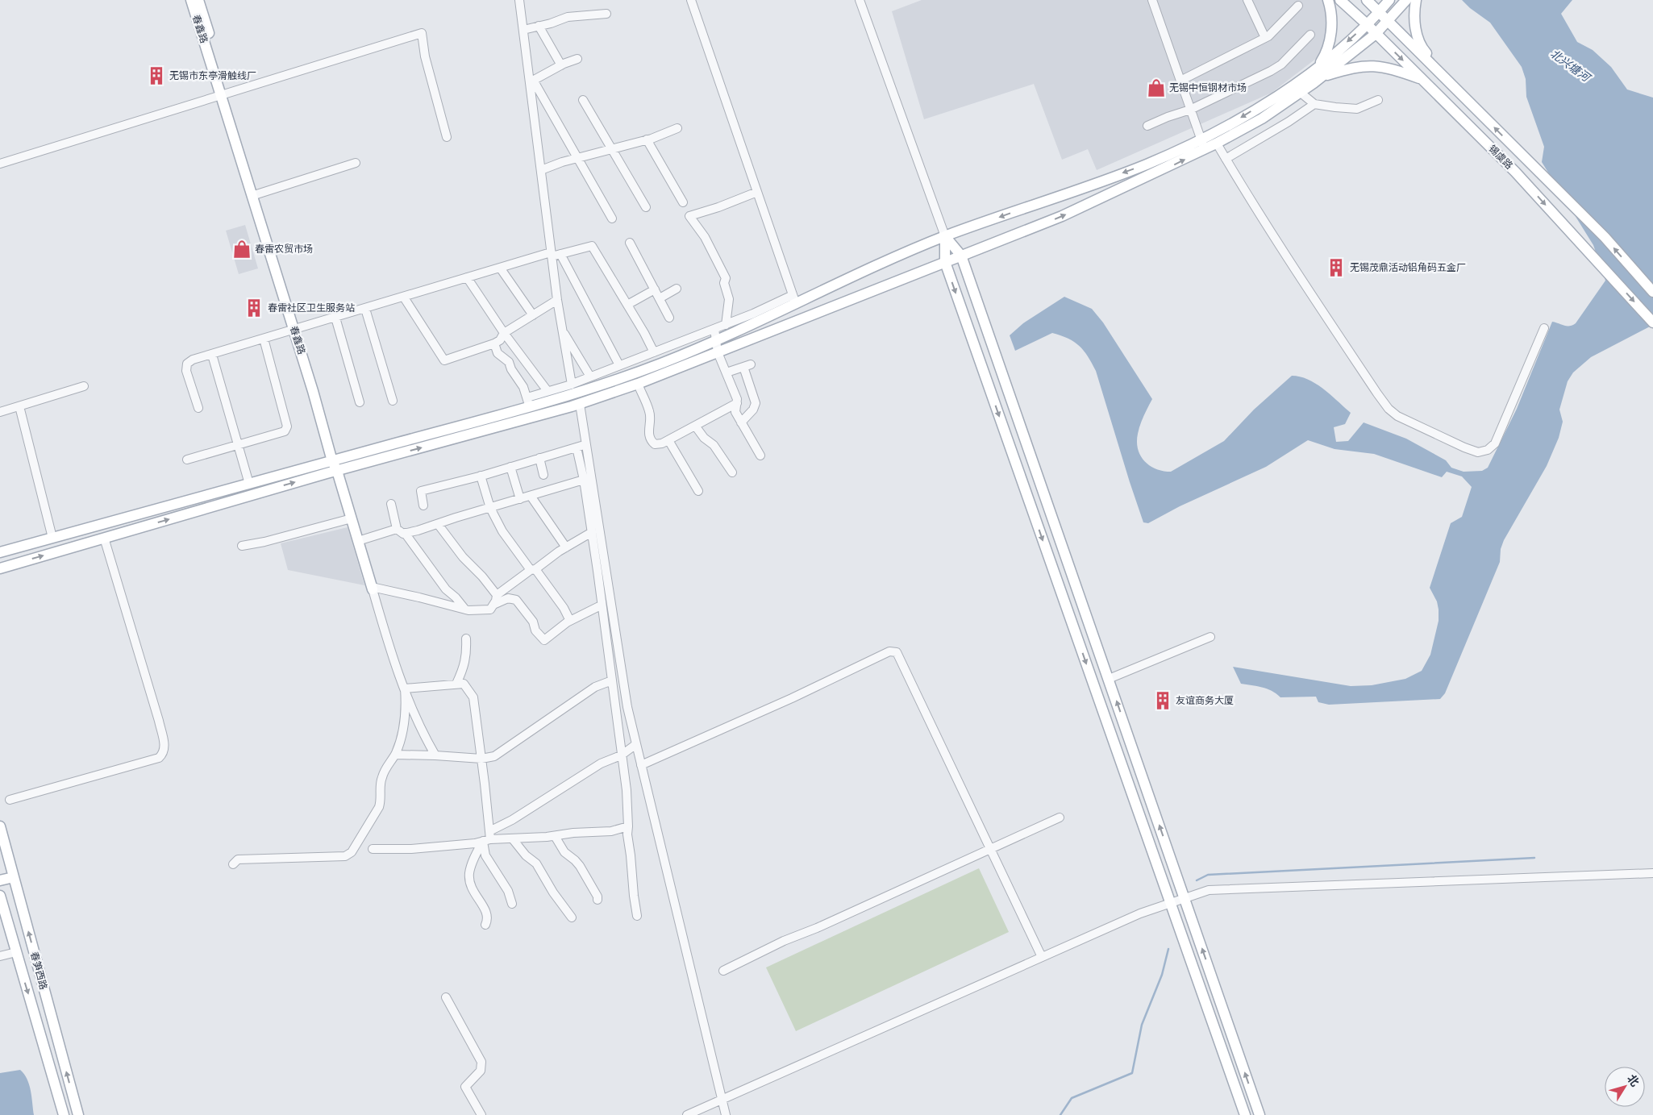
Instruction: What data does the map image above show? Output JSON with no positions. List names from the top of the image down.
{
  "streets": {
    "main road": ["春鑫路", "锡虞路", "春笋西路"]
  },
  "water": ["北兴塘河"],
  "places": {
    "building": [
      "无锡市东亭滑触线厂",
      "无锡茂鼎活动铝角码五金厂",
      "春雷社区卫生服务站",
      "友谊商务大厦"
    ],
    "shop": ["无锡中恒钢材市场", "春雷农贸市场"]
  },
  "north": "top right"
}
